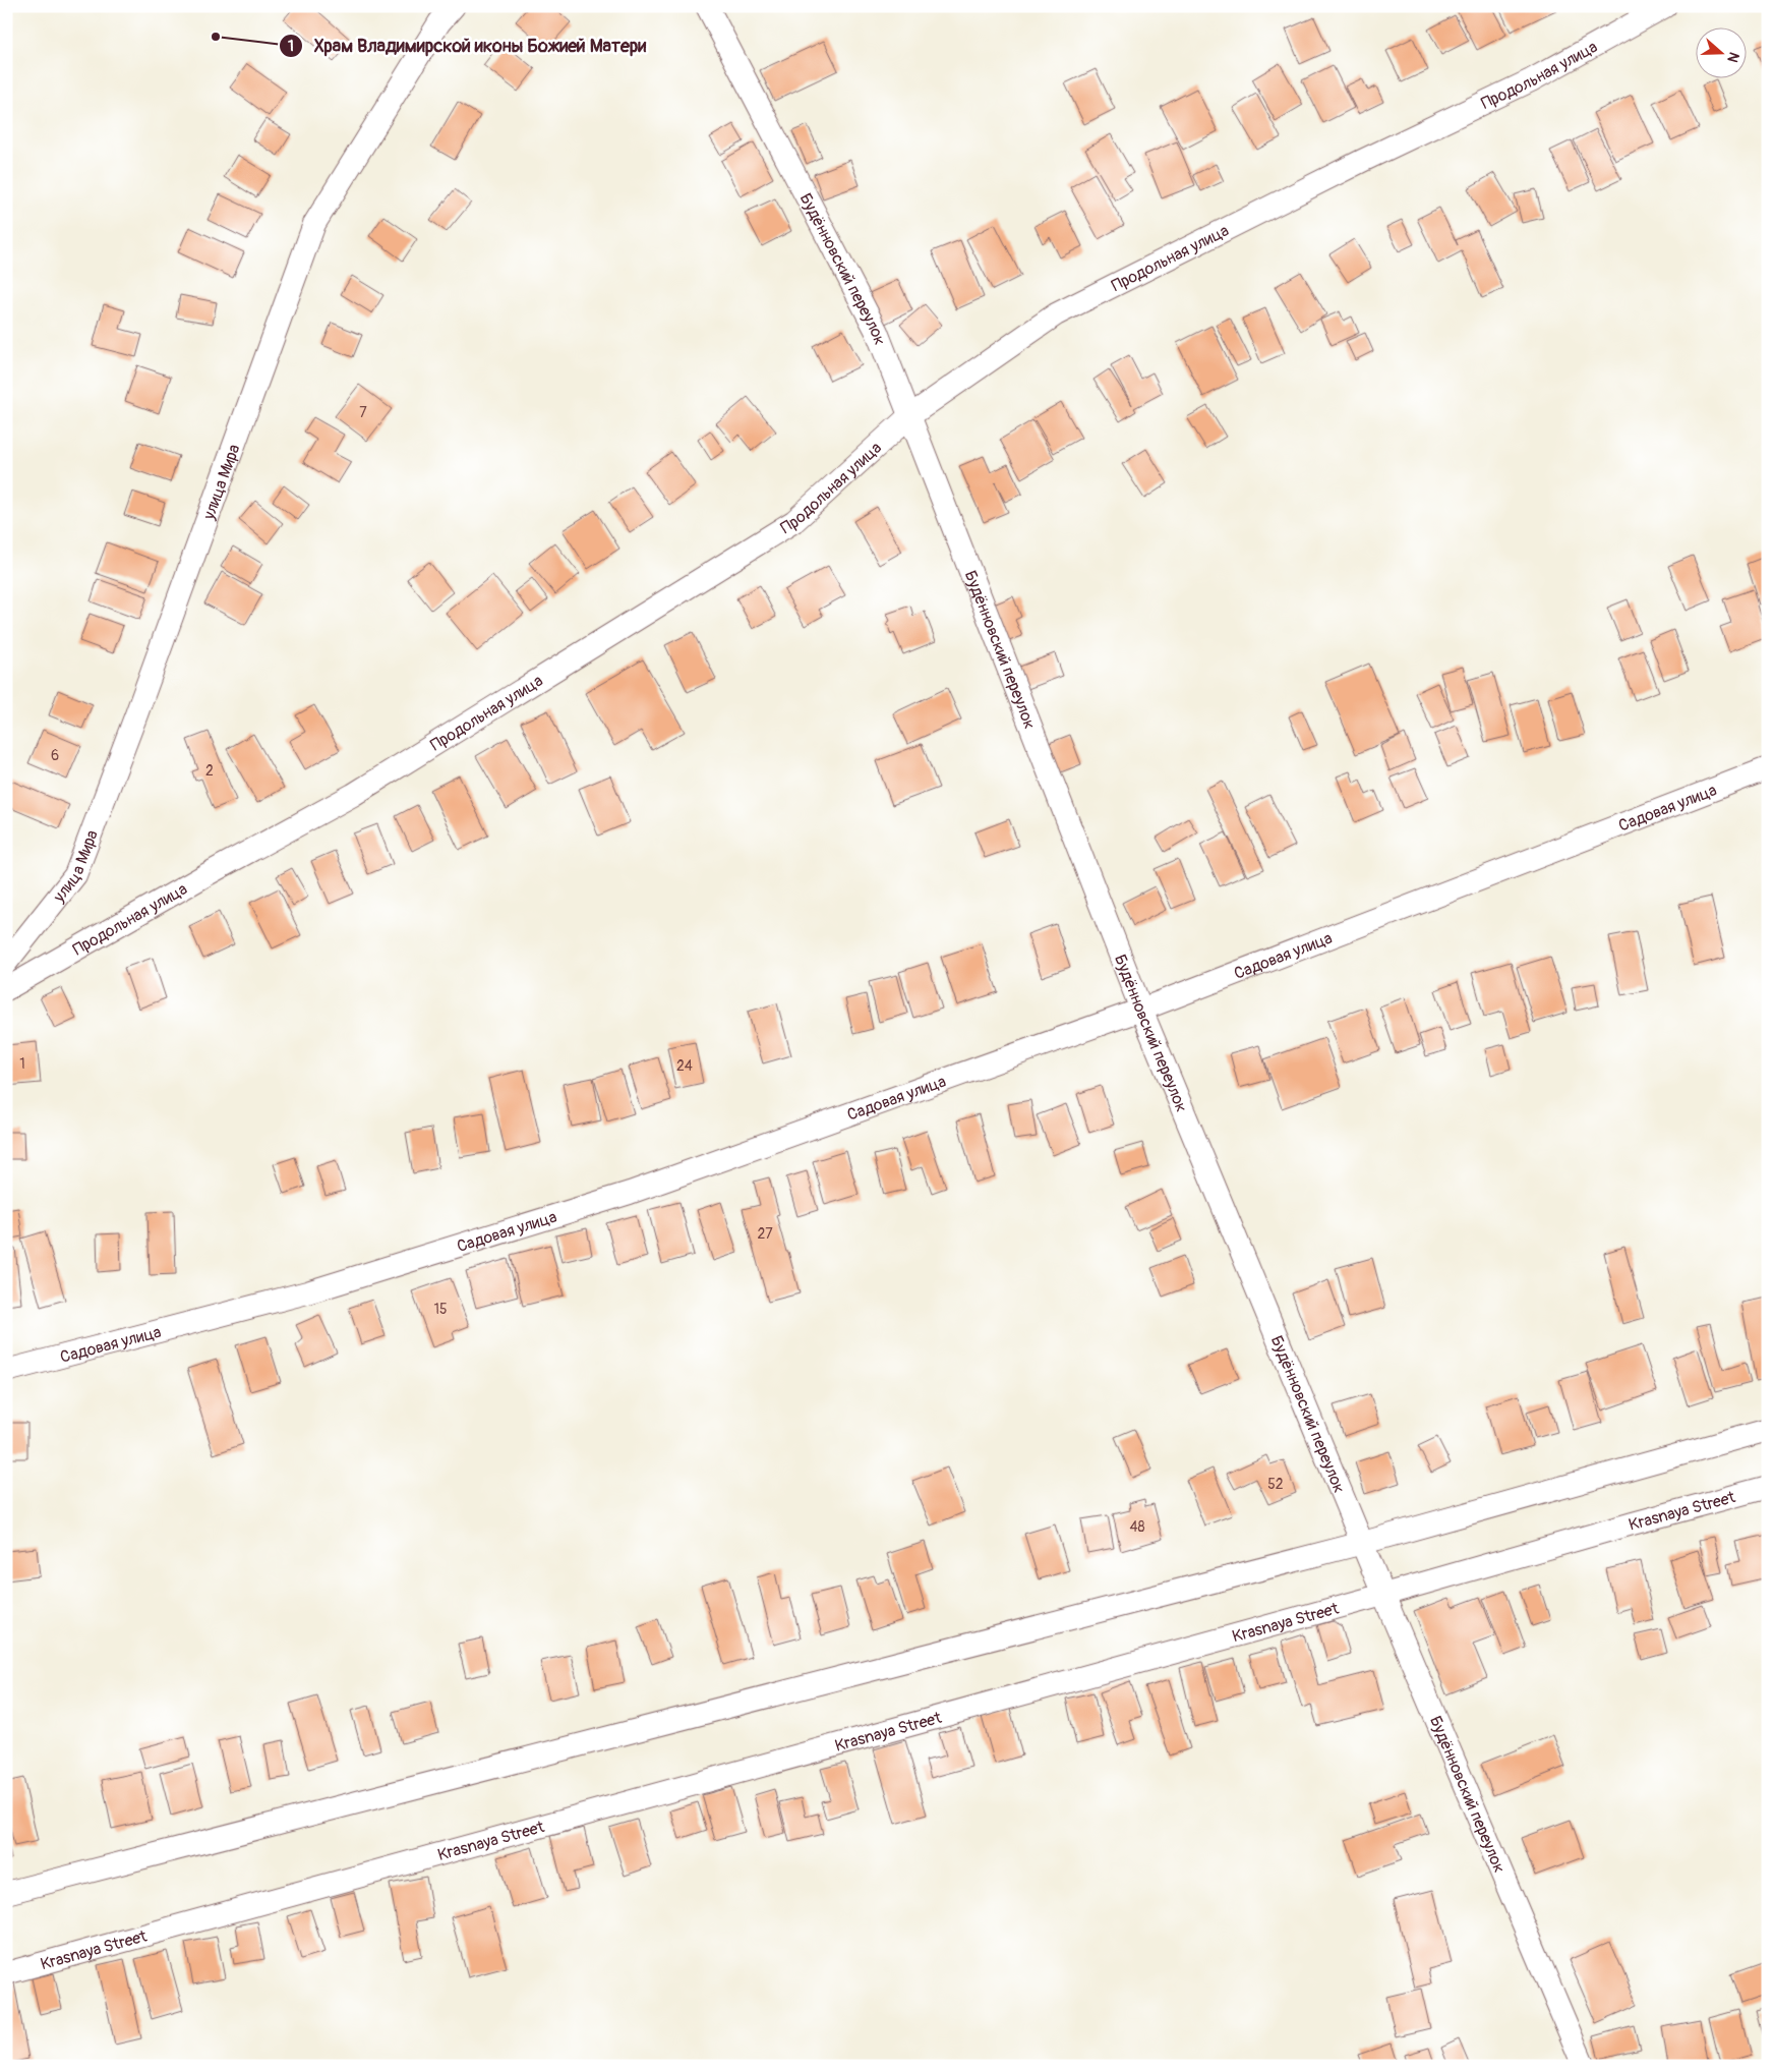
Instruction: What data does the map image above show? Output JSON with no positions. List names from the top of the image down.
{
  "streets": {
    "street": [
      "Продольная улица",
      "Будённовский переулок",
      "улица Мира",
      "Садовая улица",
      "Krasnaya Street"
    ]
  },
  "crossings": [
    ["Продольная улица", "Будённовский переулок"],
    ["Будённовский переулок", "Садовая улица"],
    ["Будённовский переулок", "Krasnaya Street"]
  ],
  "places": ["Храм Владимирской иконы Божией Матери"],
  "house_numbers": [
    "7",
    "6",
    "2",
    "1",
    "24",
    "27",
    "15",
    "52",
    "48"
  ],
  "north": "right"
}
